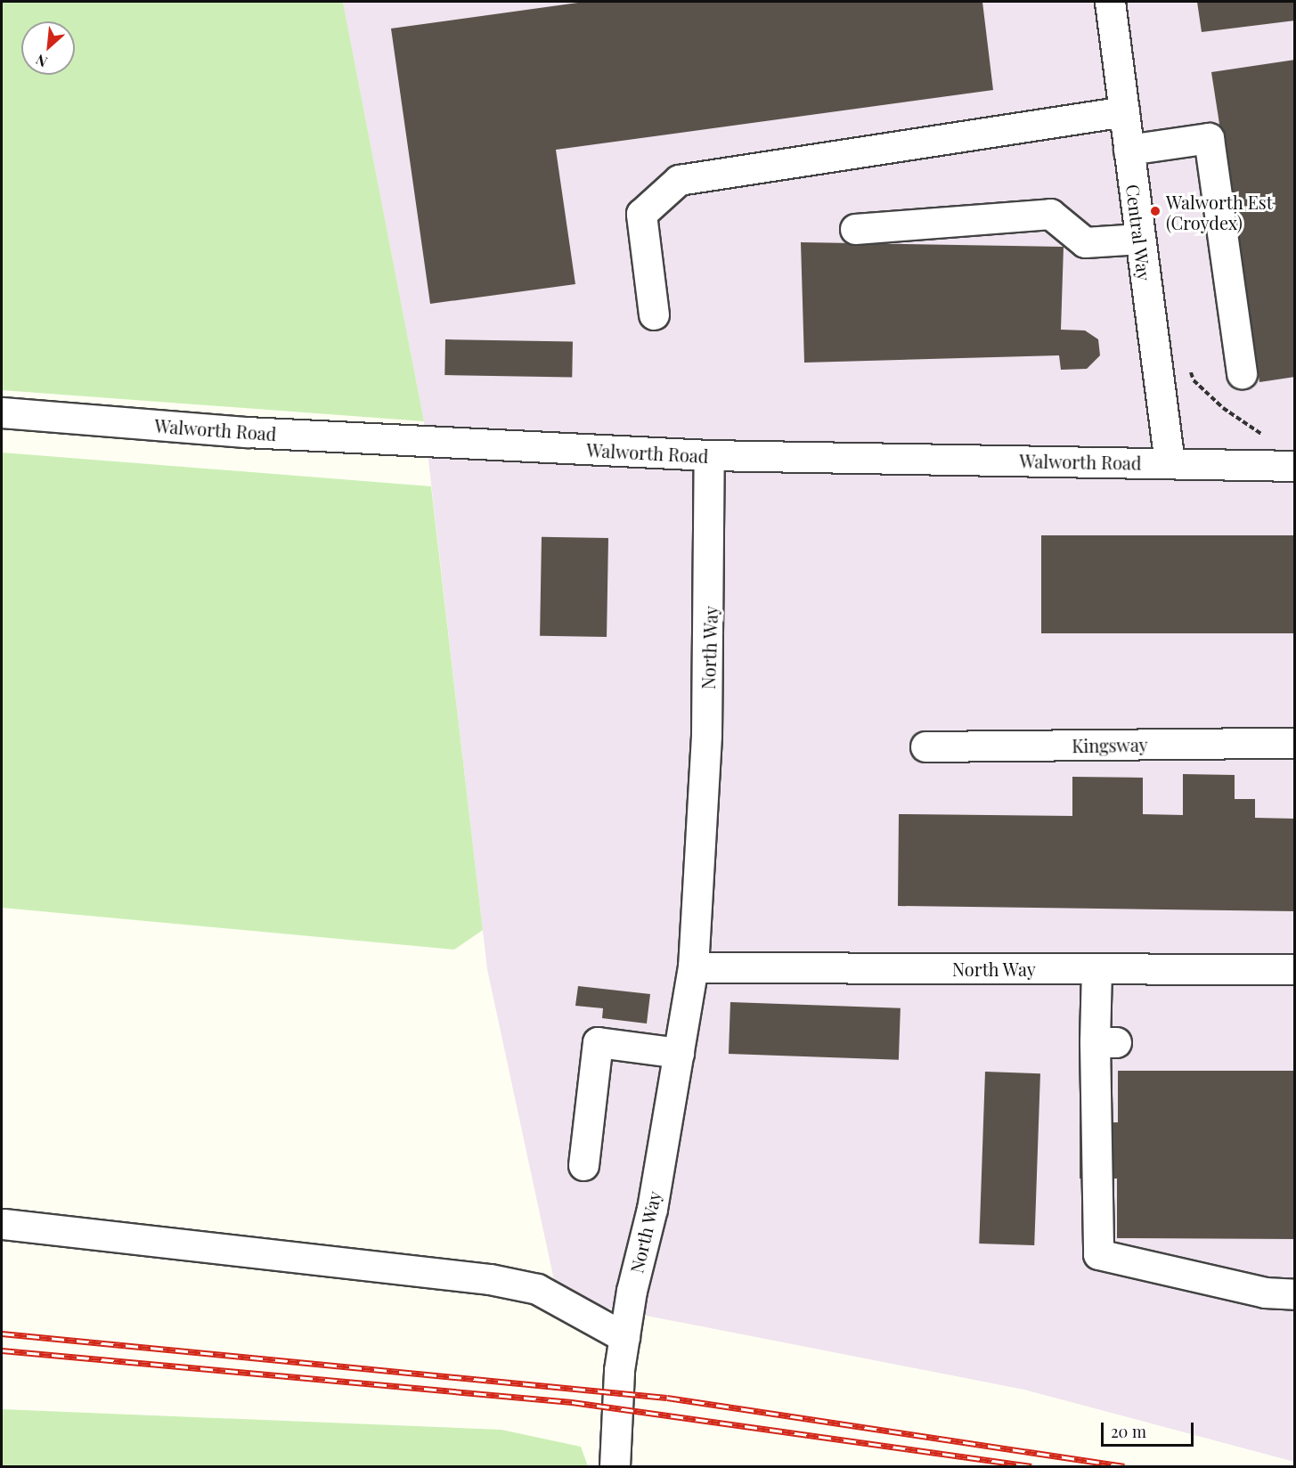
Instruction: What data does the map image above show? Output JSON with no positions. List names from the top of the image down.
{
  "streets": {
    "street": [
      "Central Way",
      "Walworth Road",
      "North Way",
      "Kingsway"
    ]
  },
  "crossings": [
    ["Central Way", "Walworth Road"],
    ["Walworth Road", "North Way"]
  ],
  "places": ["Walworth Est (Croydex)"],
  "scale_bar": "20 m",
  "north": "bottom left"
}
